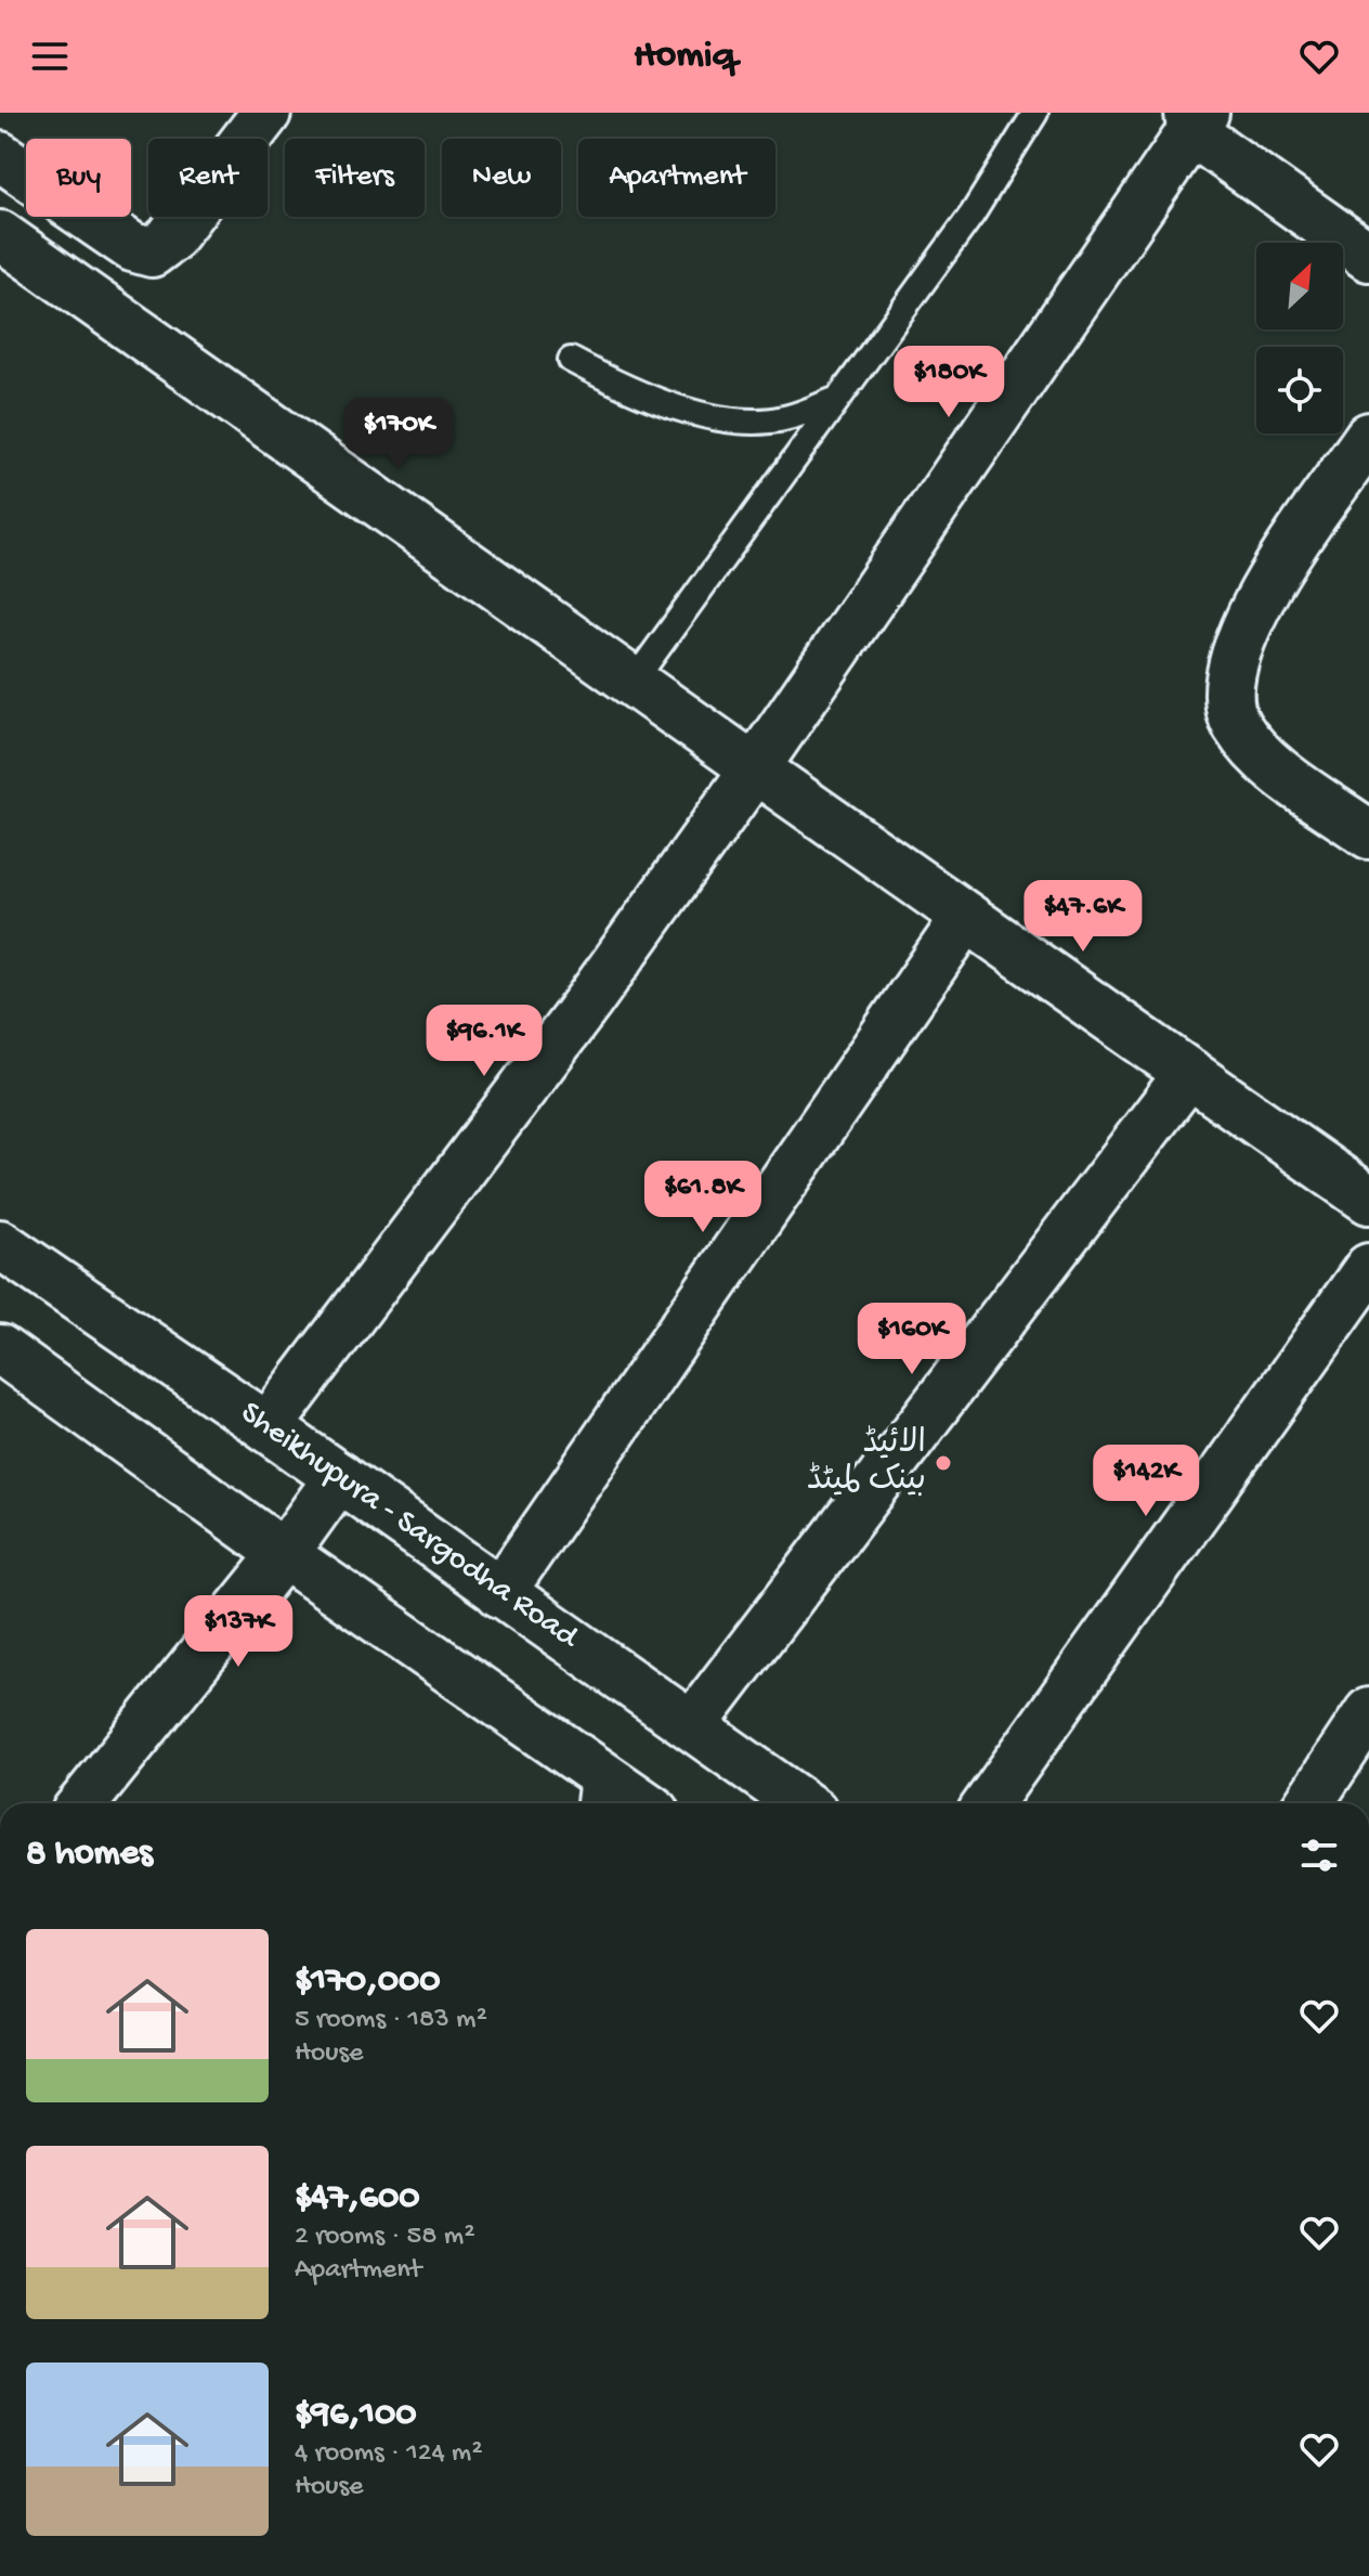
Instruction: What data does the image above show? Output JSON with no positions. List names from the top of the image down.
{
  "streets": {
    "main road": ["Sheikhupura - Sargodha Road"]
  },
  "places": ["الائیڈ بینک لمیٹڈ"],
  "north": "top right",
  "page": {
    "header": "Homiq",
    "chip": [
      "Buy",
      "Rent",
      "Filters",
      "New",
      "Apartment"
    ],
    "price": [
      "$180K",
      "$170K",
      "$47.6K",
      "$96.1K",
      "$61.8K",
      "$160K",
      "$142K",
      "$137K"
    ],
    "heading": "8 homes",
    "list": [
      {
        "name": "$170,000",
        "note": "5 rooms · 183 m² · House"
      },
      {
        "name": "$47,600",
        "note": "2 rooms · 58 m² · Apartment"
      },
      {
        "name": "$96,100",
        "note": "4 rooms · 124 m² · House"
      }
    ]
  }
}
